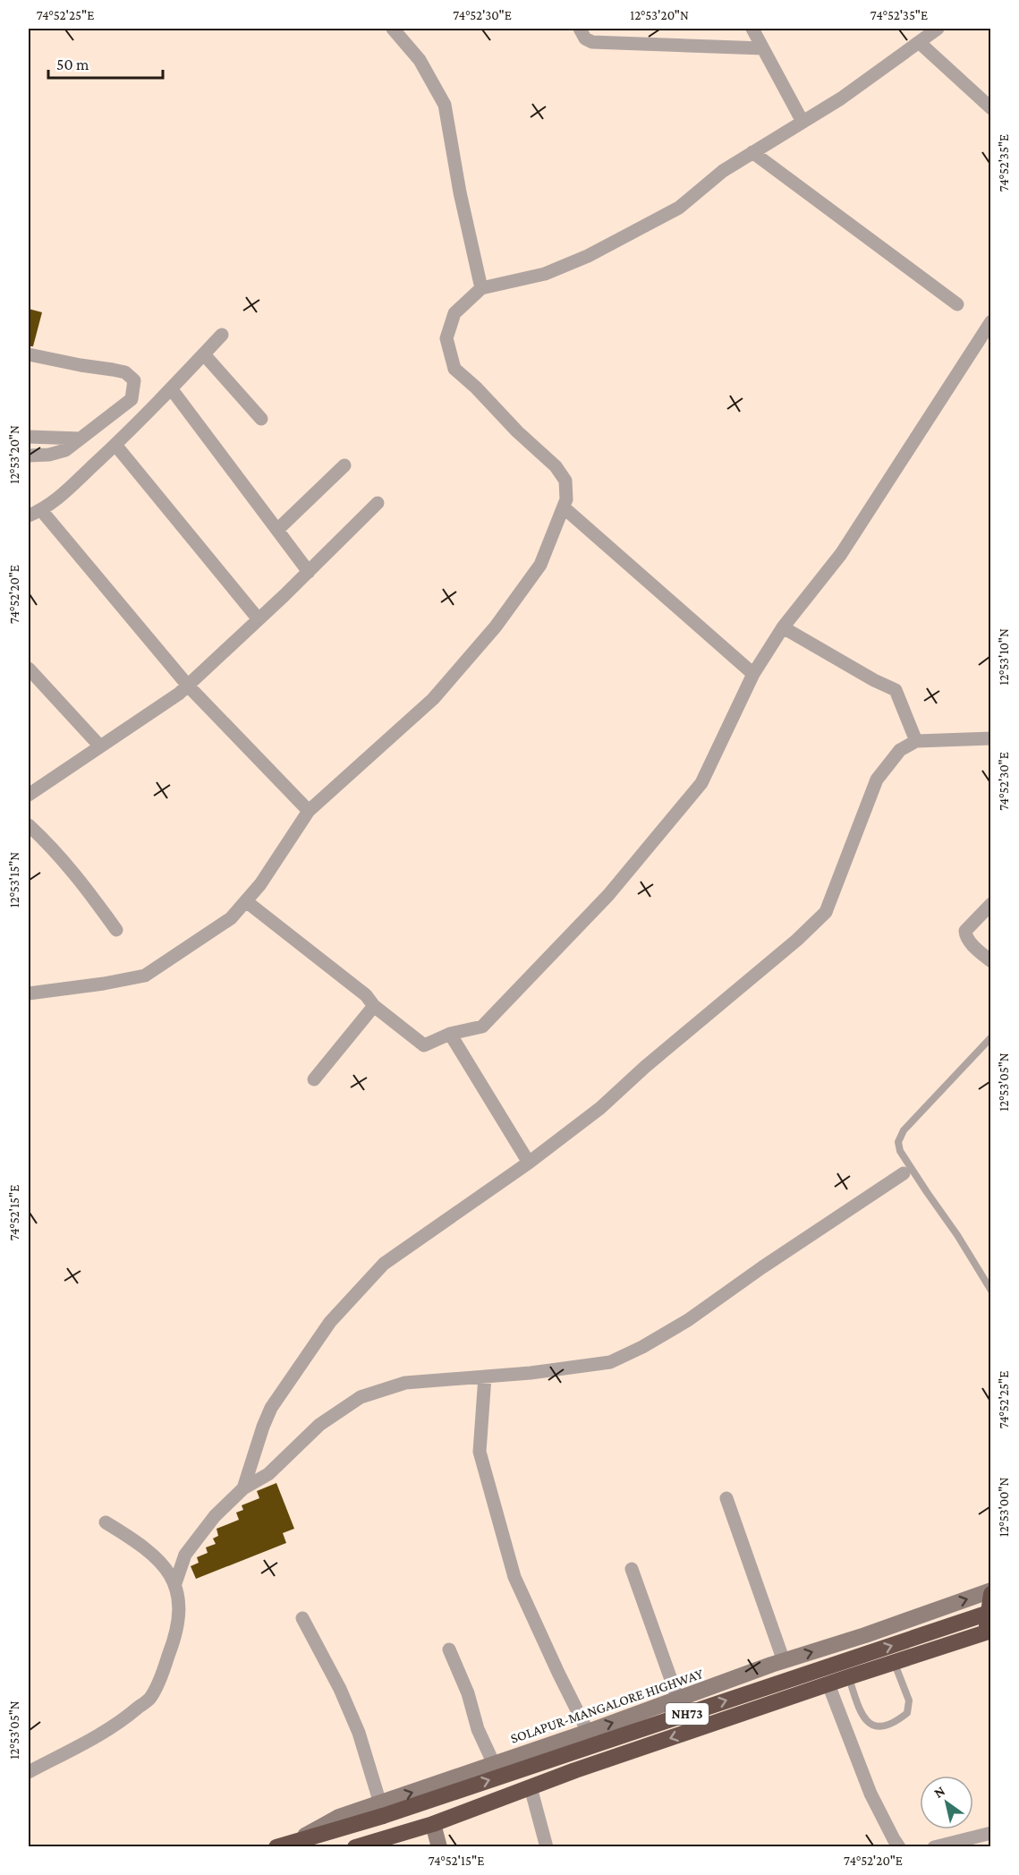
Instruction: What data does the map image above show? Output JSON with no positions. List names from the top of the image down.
{
  "streets": {
    "highway": ["NH73"],
    "street": ["SOLAPUR-MANGALORE HIGHWAY"]
  },
  "crossings": [
    ["SOLAPUR-MANGALORE HIGHWAY", "NH73"]
  ],
  "one_way": ["SOLAPUR-MANGALORE HIGHWAY"],
  "scale_bar": "50 m",
  "north": "top left",
  "coordinates": [
    "74°52'25\"E",
    "74°52'30\"E",
    "12°53'20\"N",
    "74°52'35\"E",
    "74°52'20\"E",
    "12°53'10\"N",
    "12°53'15\"N",
    "12°53'05\"N",
    "74°52'15\"E",
    "12°53'00\"N"
  ]
}
